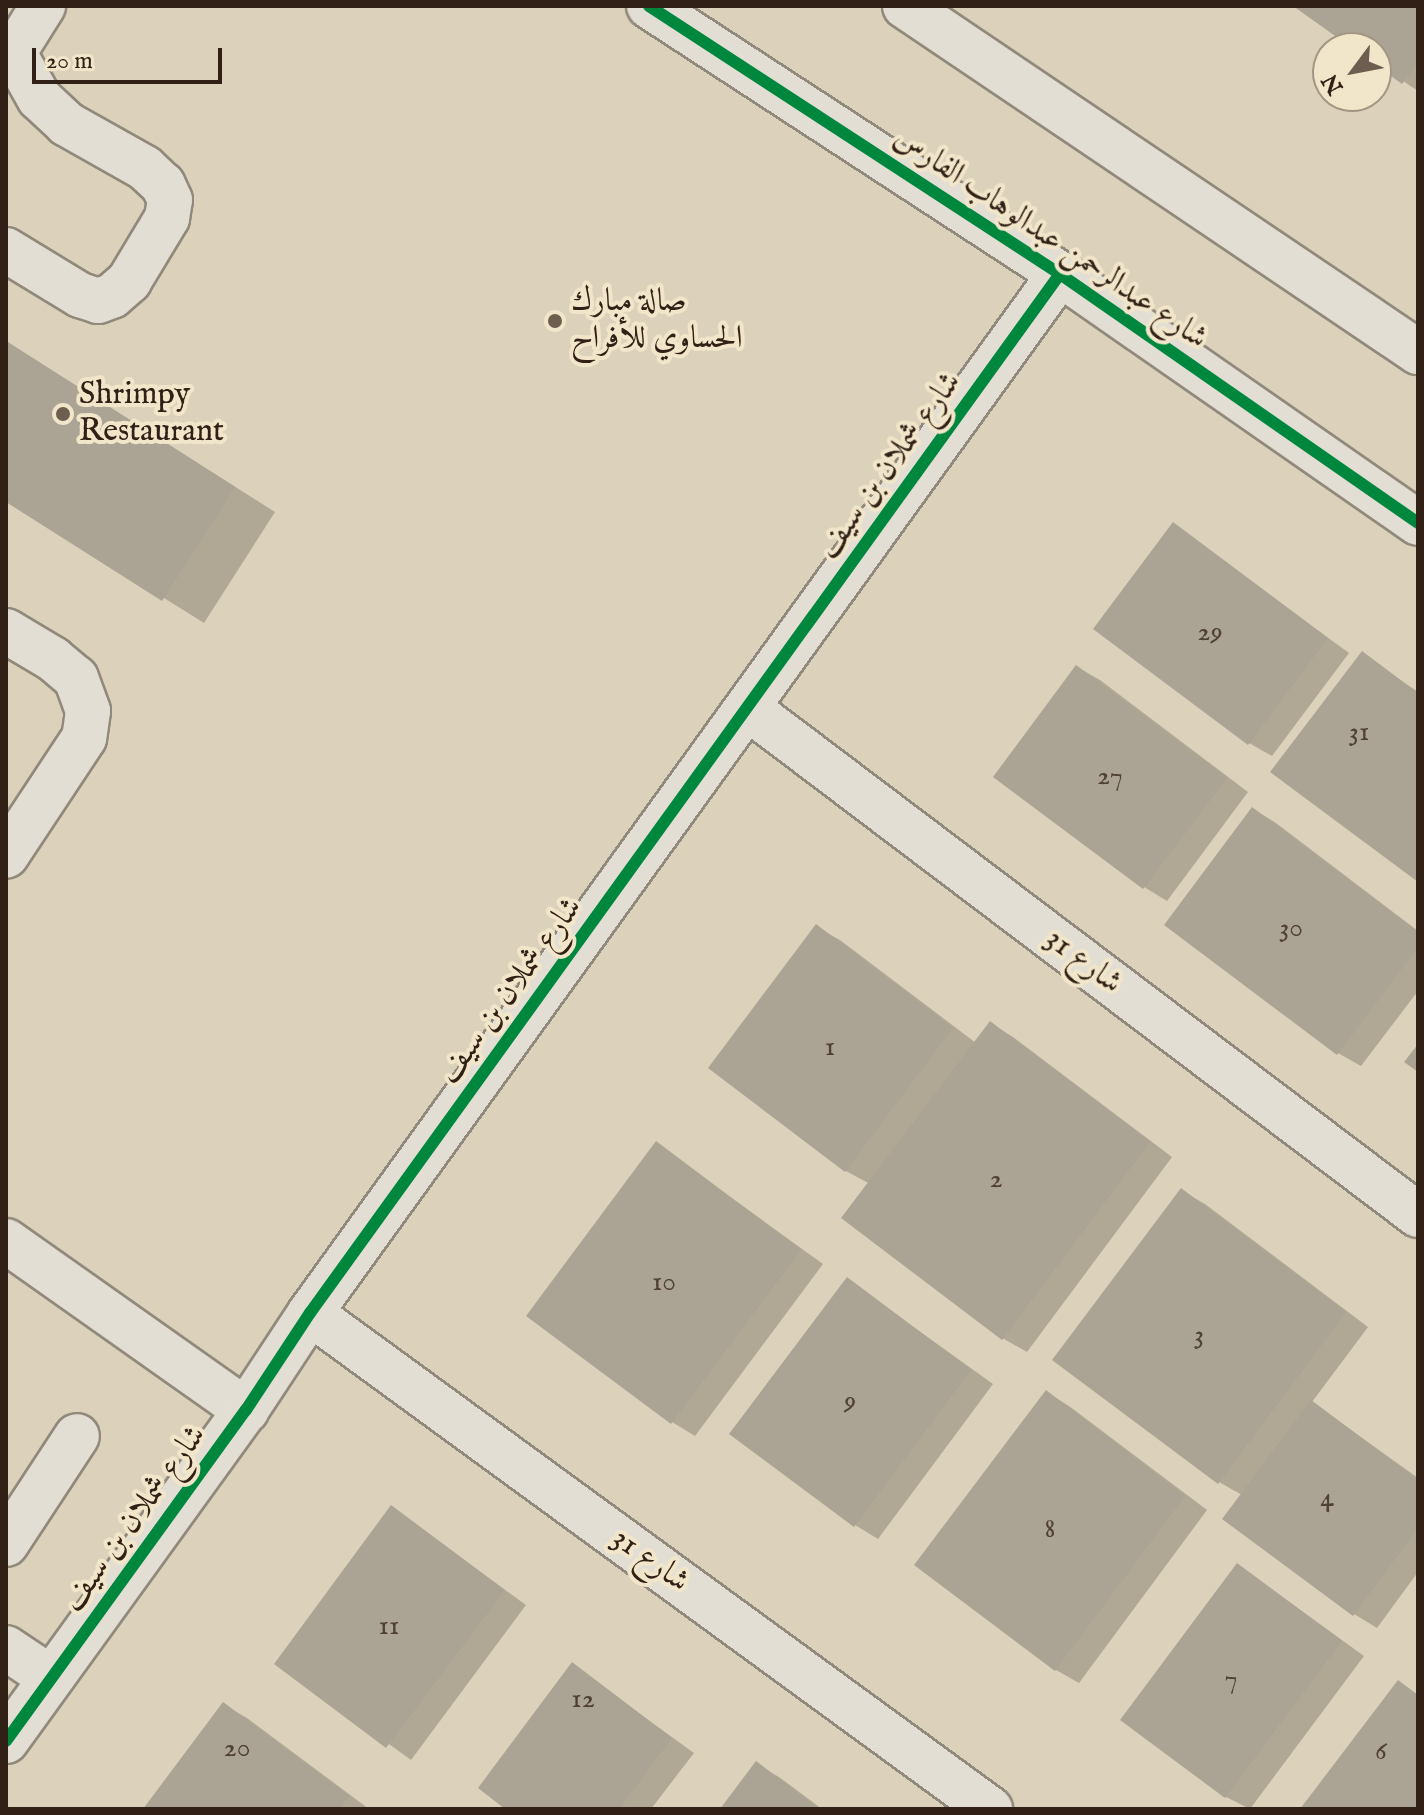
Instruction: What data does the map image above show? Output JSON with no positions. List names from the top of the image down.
{
  "streets": {
    "street": ["شارع عبدالرحمن عبدالوهاب الفارس", "شارع شملان بن سيف", "شارع 31"]
  },
  "crossings": [
    ["شارع عبدالرحمن عبدالوهاب الفارس", "شارع شملان بن سيف"],
    ["شارع شملان بن سيف", "شارع 31"]
  ],
  "places": ["صالة مبارك الحساوي للأفراح", "Shrimpy Restaurant"],
  "house_numbers": [
    "29",
    "31",
    "27",
    "30",
    "1",
    "2",
    "10",
    "3",
    "9",
    "4",
    "8",
    "11",
    "7",
    "12",
    "20",
    "6"
  ],
  "scale_bar": "20 m",
  "north": "bottom left"
}
